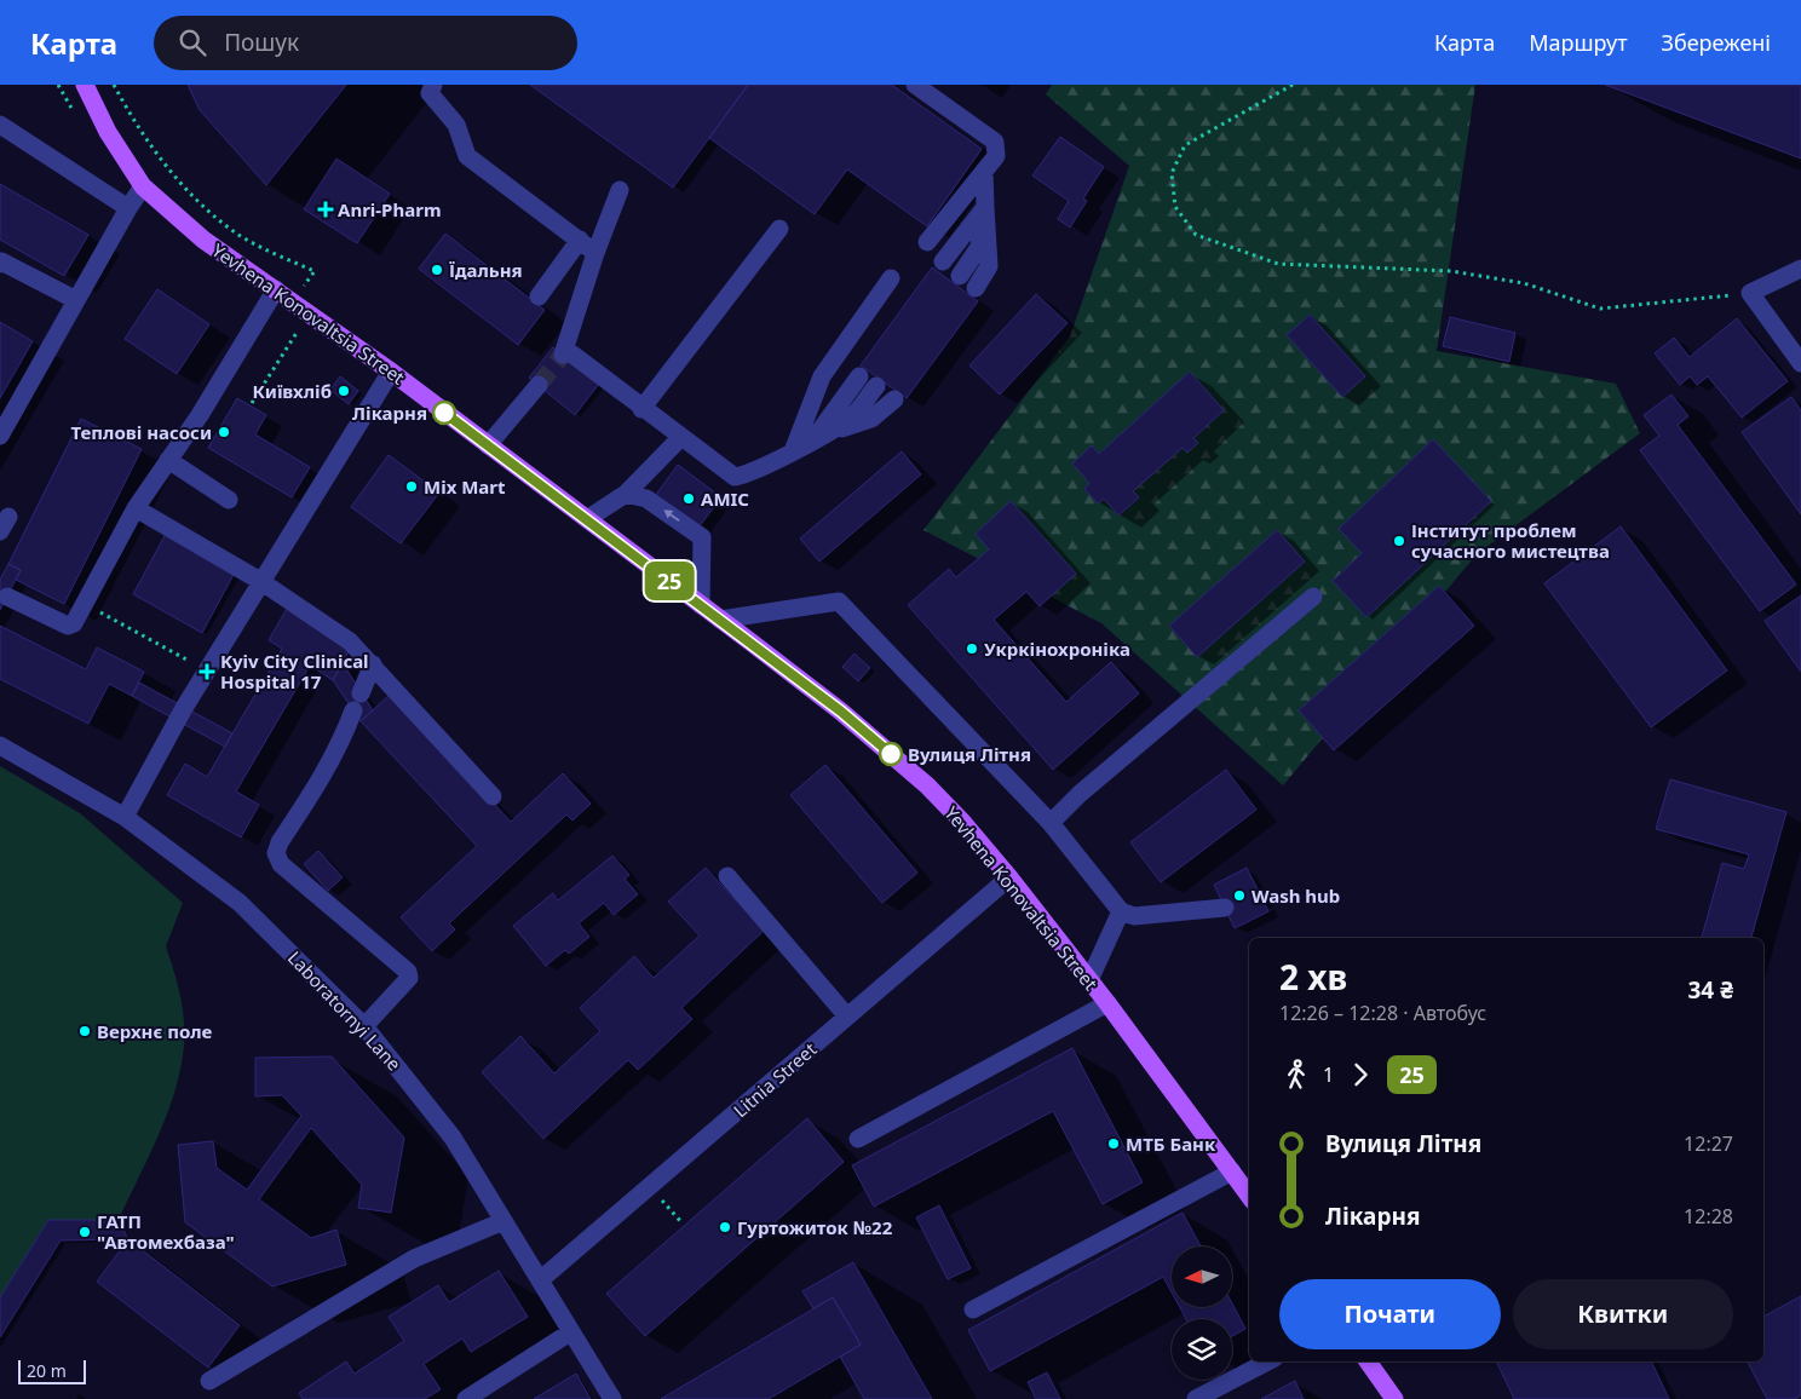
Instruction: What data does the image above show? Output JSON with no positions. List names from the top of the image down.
{
  "streets": {
    "main road": ["Yevhena Konovaltsia Street"],
    "street": ["Laboratornyi Lane", "Litnia Street"]
  },
  "crossings": [
    ["Yevhena Konovaltsia Street", "Litnia Street"],
    ["Laboratornyi Lane", "Litnia Street"]
  ],
  "places": {
    "health": ["Anri-Pharm", "Kyiv City Clinical Hospital 17"],
    "other": [
      "Їдальня",
      "Київхліб",
      "Лікарня",
      "Теплові насоси",
      "Mix Mart",
      "AMIC",
      "Інститут проблем сучасного мистецтва",
      "Укркінохроніка",
      "Вулиця Літня",
      "Wash hub",
      "Верхнє поле",
      "МТБ Банк",
      "Гуртожиток №22",
      "ГАТП \"Автомехбаза\""
    ]
  },
  "lines": ["bus line 25"],
  "scale_bar": "20 m",
  "north": "left",
  "page": {
    "header": "Карта",
    "search": "Пошук",
    "nav": ["Карта", "Маршрут", "Збережені"],
    "on_map": "25",
    "heading": ["2 хв", "12:26 – 12:28 · Автобус", "34 ₴"],
    "legs": ["1", "25"],
    "list": [
      {
        "name": "Вулиця Літня",
        "value": "12:27"
      },
      {
        "name": "Лікарня",
        "value": "12:28"
      }
    ],
    "buttons": ["Почати", "Квитки"],
    "scale": "20 m"
  }
}
